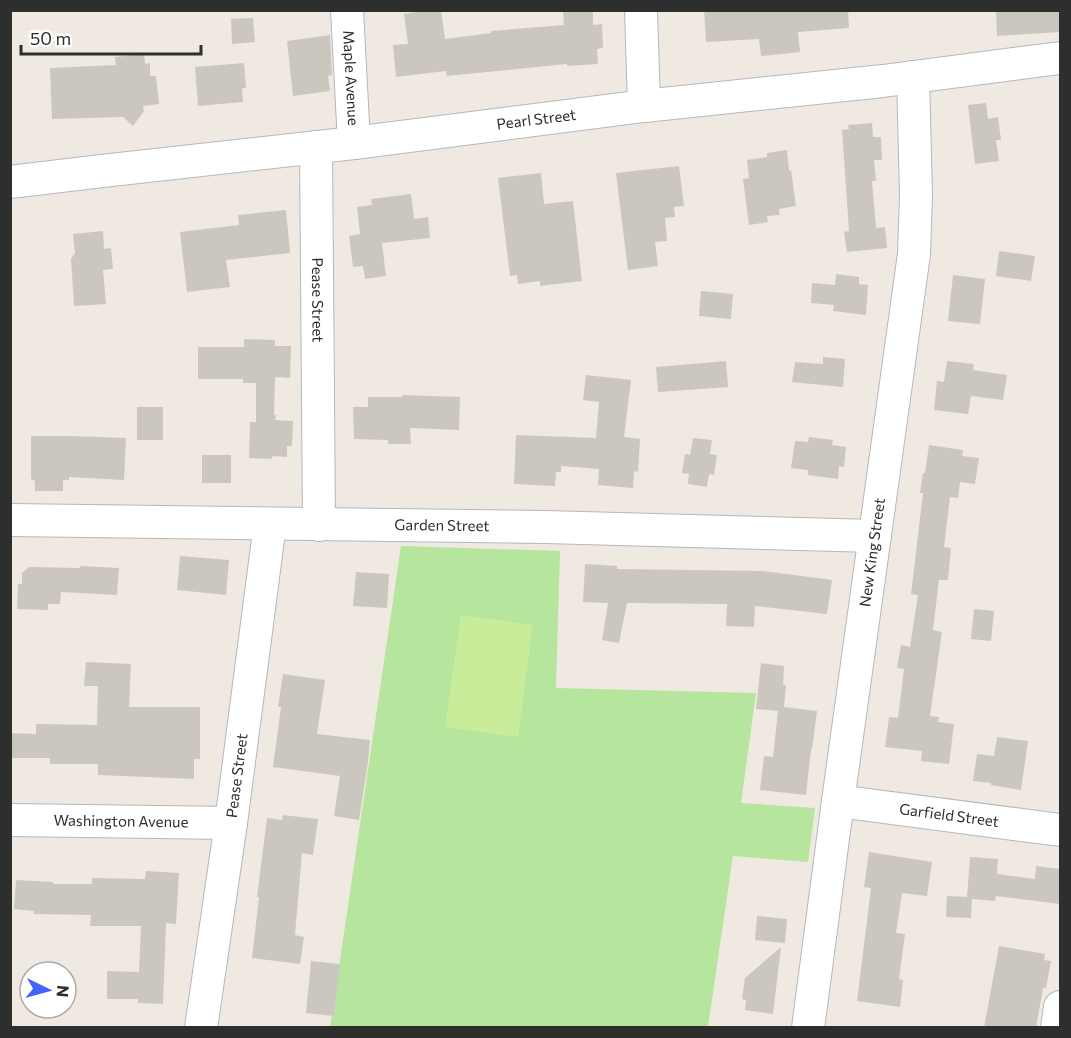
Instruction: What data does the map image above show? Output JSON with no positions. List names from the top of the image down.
{
  "streets": {
    "street": [
      "Maple Avenue",
      "Pearl Street",
      "Pease Street",
      "Garden Street",
      "New King Street",
      "Garfield Street",
      "Washington Avenue"
    ]
  },
  "crossings": [
    ["Maple Avenue", "Pearl Street"],
    ["Pearl Street", "Pease Street"],
    ["Pearl Street", "New King Street"],
    ["Pease Street", "Garden Street"],
    ["Pease Street", "Washington Avenue"],
    ["Garden Street", "New King Street"],
    ["New King Street", "Garfield Street"]
  ],
  "scale_bar": "50 m",
  "north": "right"
}
